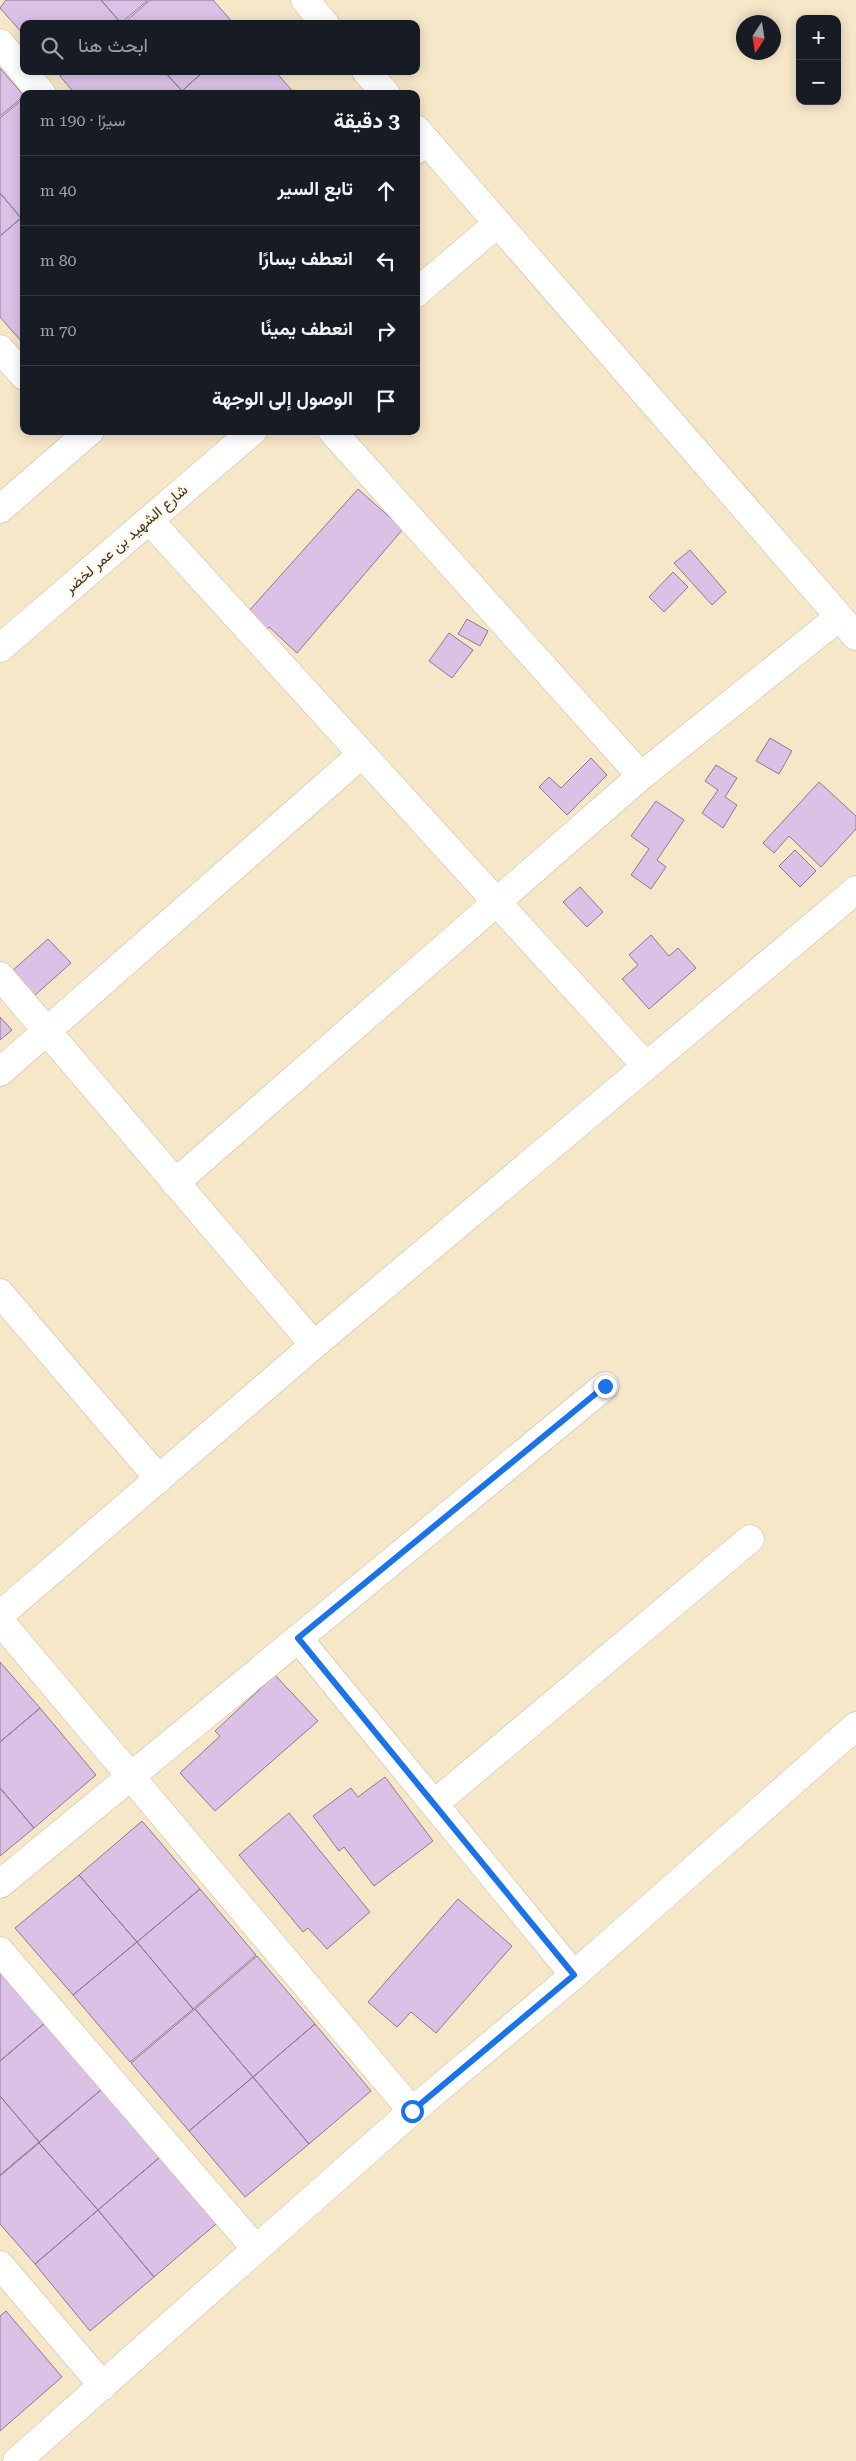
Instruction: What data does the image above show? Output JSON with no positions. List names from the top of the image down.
{
  "streets": {
    "street": ["شارع الشهيد بن عمر لخضر"]
  },
  "north": "bottom",
  "page": {
    "map_buttons": ["+", "−"],
    "search": "ابحث هنا",
    "heading": ["3 دقيقة", "سيرًا · 190 m"],
    "list": [
      ["تابع السير", "40 m"],
      ["انعطف يسارًا", "80 m"],
      ["انعطف يمينًا", "70 m"],
      "الوصول إلى الوجهة"
    ]
  }
}
